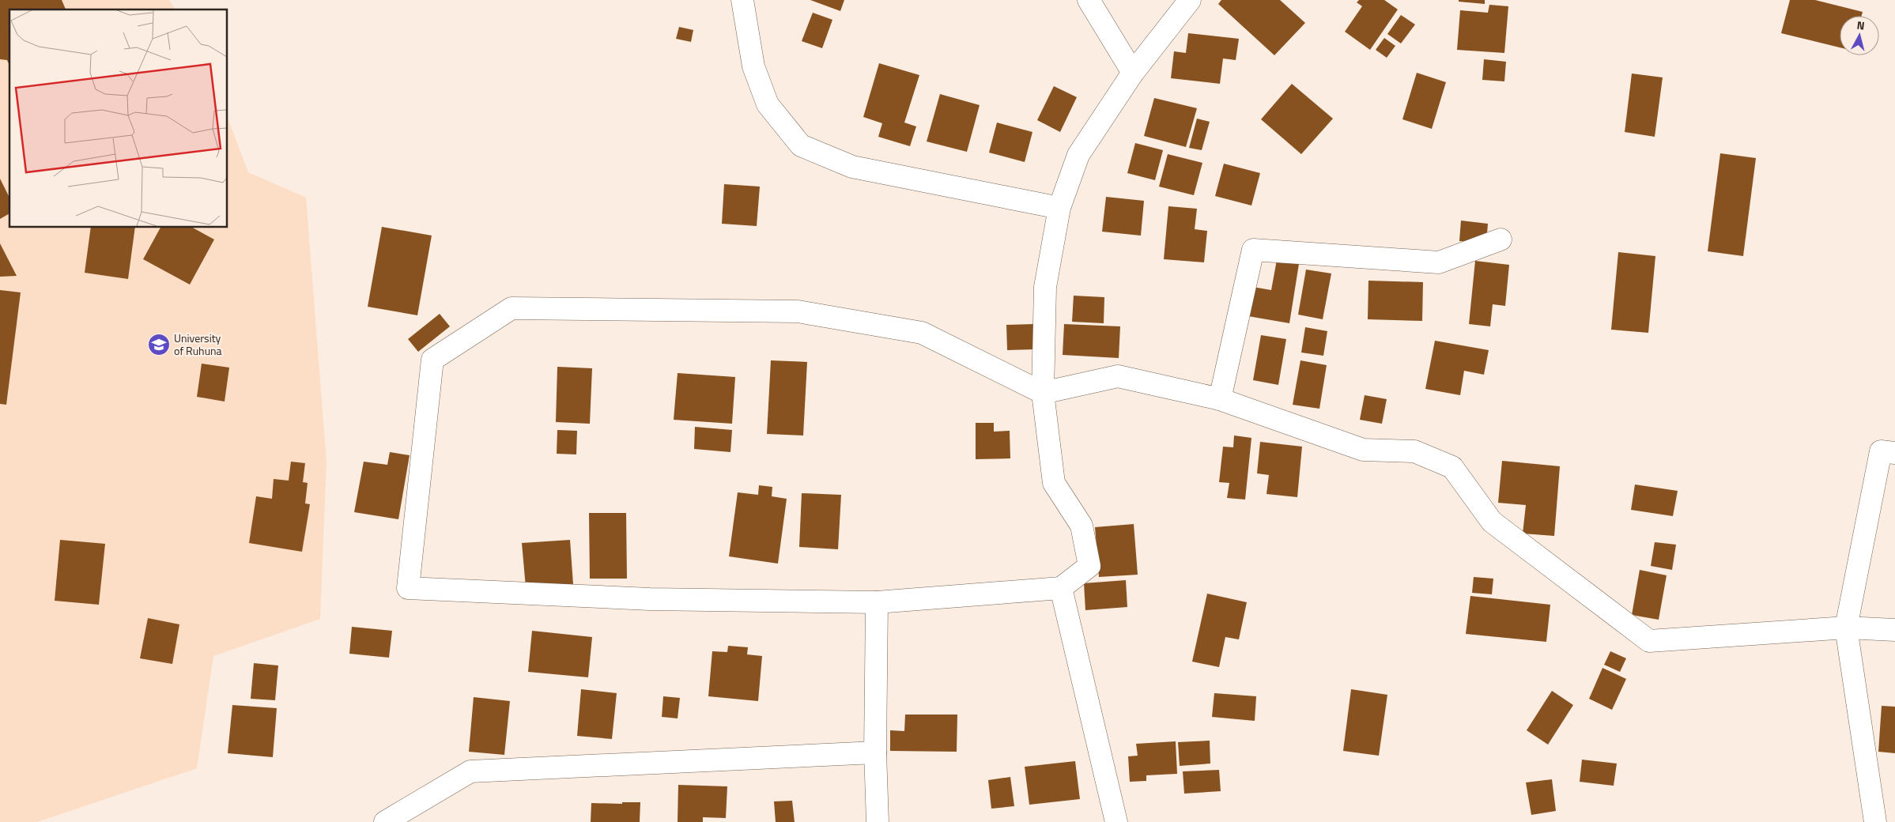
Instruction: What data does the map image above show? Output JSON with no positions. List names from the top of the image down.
{
  "places": {
    "school or university": ["University of Ruhuna"]
  },
  "north": "top"
}
